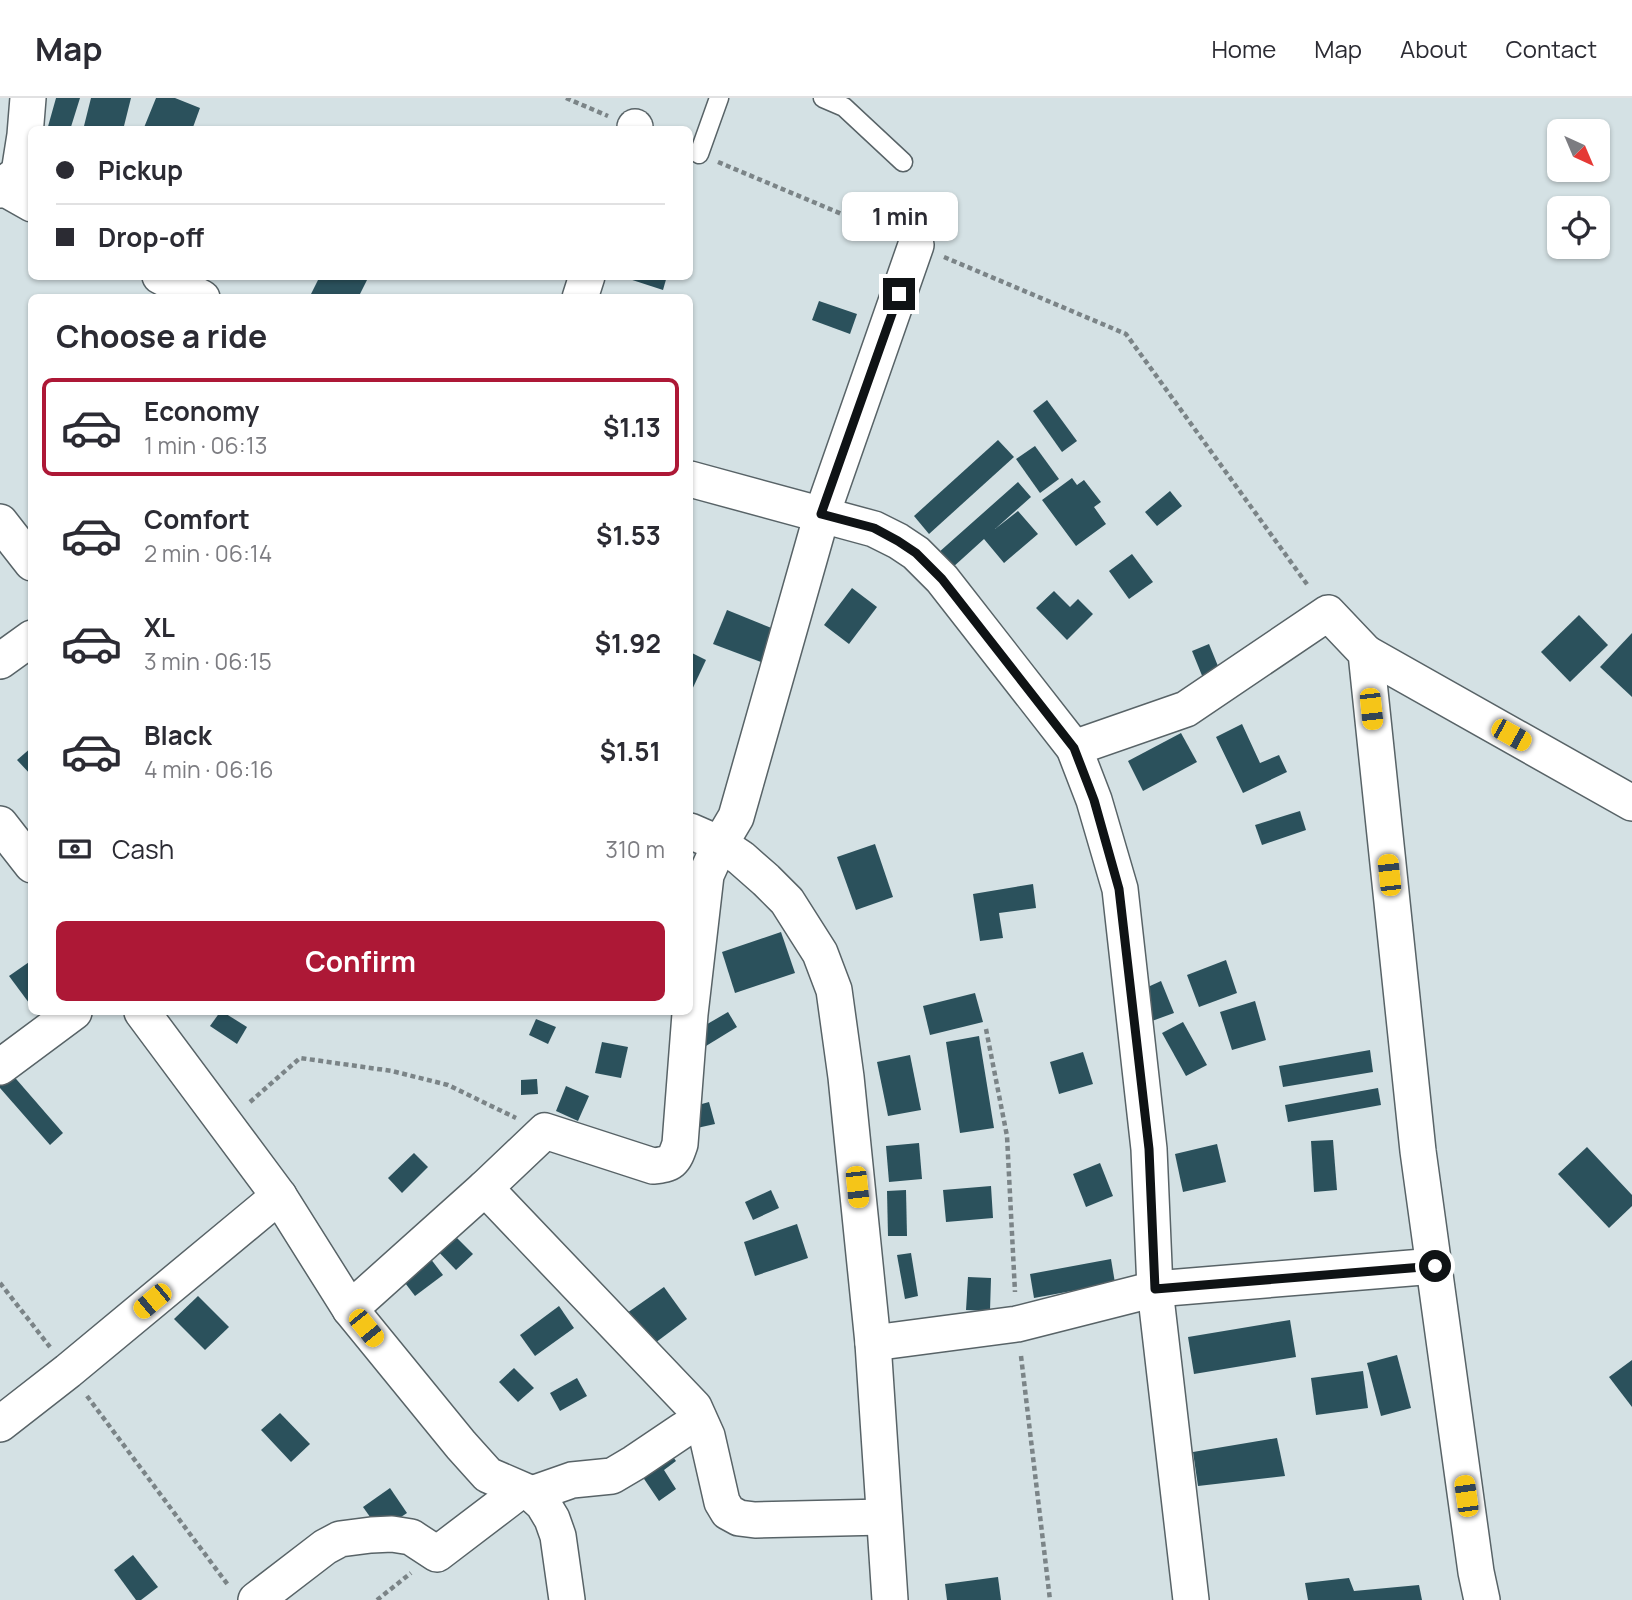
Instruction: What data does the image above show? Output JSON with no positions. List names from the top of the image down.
{
  "north": "bottom right",
  "page": {
    "header": "Map",
    "nav": [
      "Home",
      "Map",
      "About",
      "Contact"
    ],
    "banner": ["Pickup", "Drop-off"],
    "bubble": "1 min",
    "heading": "Choose a ride",
    "list": [
      {
        "name": "Economy",
        "note": "1 min · 06:13",
        "value": "$1.13"
      },
      {
        "name": "Comfort",
        "note": "2 min · 06:14",
        "value": "$1.53"
      },
      {
        "name": "XL",
        "note": "3 min · 06:15",
        "value": "$1.92"
      },
      {
        "name": "Black",
        "note": "4 min · 06:16",
        "value": "$1.51"
      }
    ],
    "pay": ["Cash", "310 m"],
    "buttons": "Confirm"
  }
}
